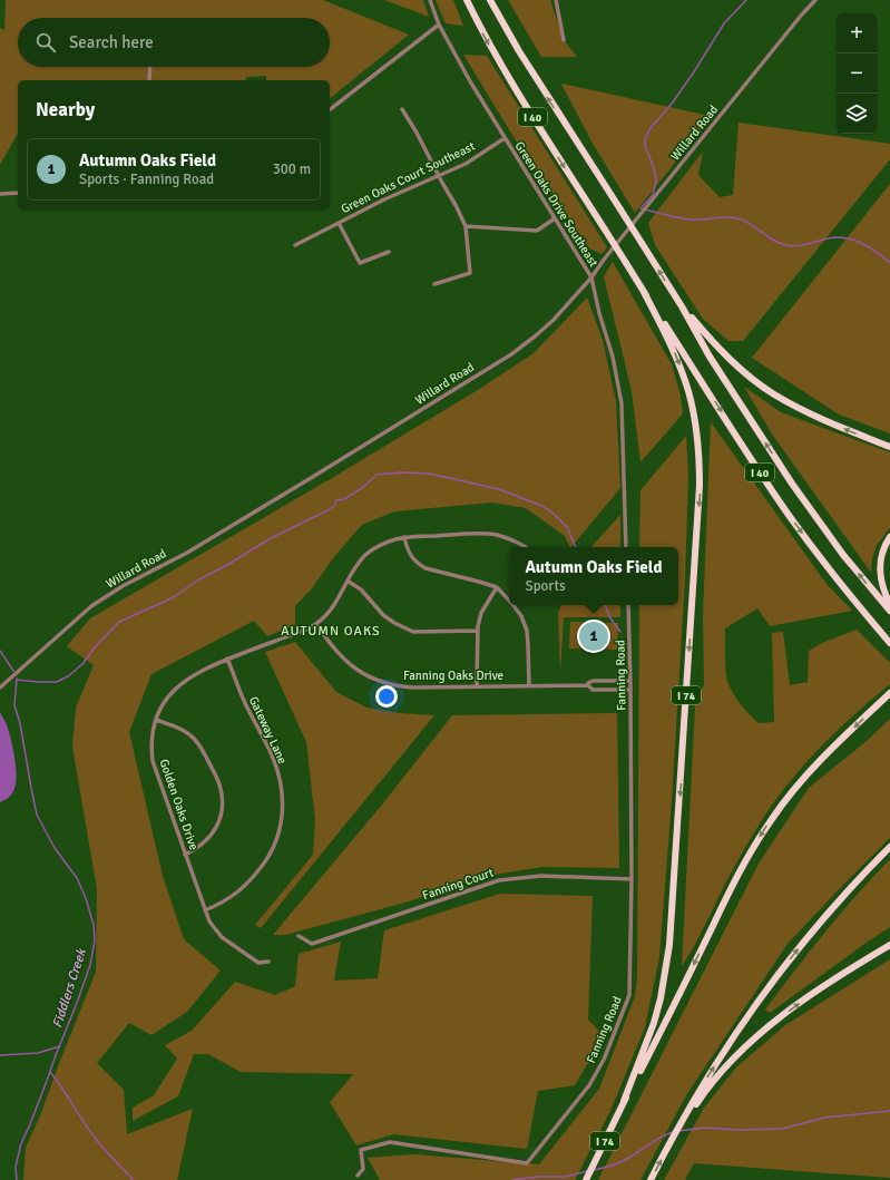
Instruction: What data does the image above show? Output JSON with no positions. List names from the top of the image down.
{
  "streets": {
    "highway": ["I 40", "I 74"],
    "street": [
      "Willard Road",
      "Green Oaks Court Southeast",
      "Green Oaks Drive Southeast",
      "Fanning Oaks Drive",
      "Fanning Road",
      "Gateway Lane",
      "Golden Oaks Drive",
      "Fanning Court"
    ]
  },
  "crossings": [
    ["I 40", "I 74"],
    ["Willard Road", "Green Oaks Drive Southeast"],
    ["Green Oaks Court Southeast", "Green Oaks Drive Southeast"],
    ["Fanning Oaks Drive", "Fanning Road"],
    ["Fanning Oaks Drive", "Golden Oaks Drive"],
    ["Fanning Road", "Fanning Court"],
    ["Gateway Lane", "Golden Oaks Drive"]
  ],
  "districts": ["AUTUMN OAKS"],
  "water": ["Fiddlers Creek"],
  "page": {
    "map_buttons": ["+", "−"],
    "search": "Search here",
    "heading": "Nearby",
    "list": [
      {
        "mark": "1",
        "name": "Autumn Oaks Field",
        "note": "Sports · Fanning Road",
        "value": "300 m"
      }
    ],
    "popup": ["Autumn Oaks Field", "Sports"],
    "pins": "1"
  }
}
